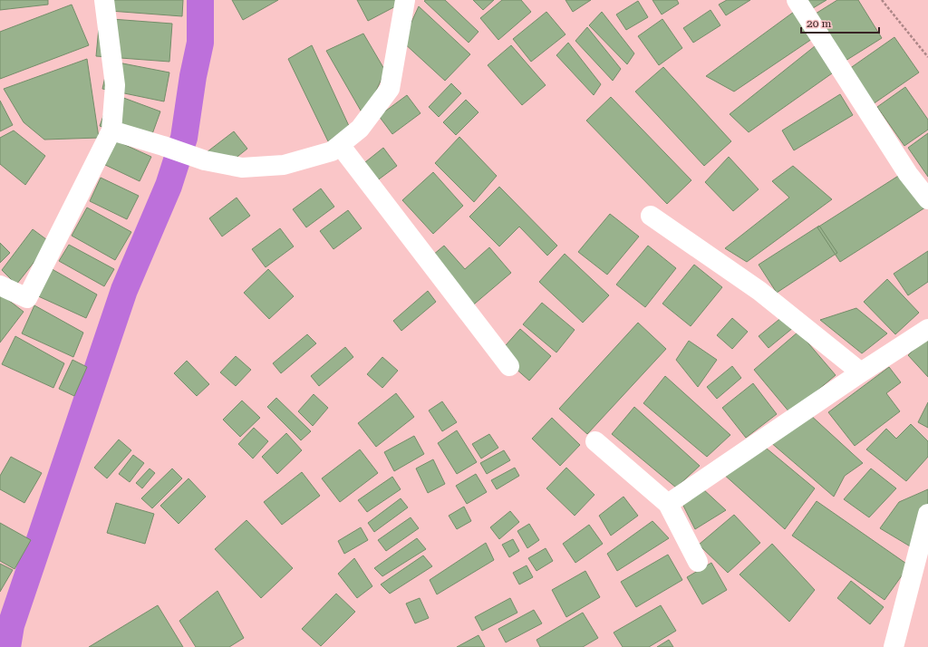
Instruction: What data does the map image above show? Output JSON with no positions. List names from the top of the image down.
{
  "scale_bar": "20 m"
}
